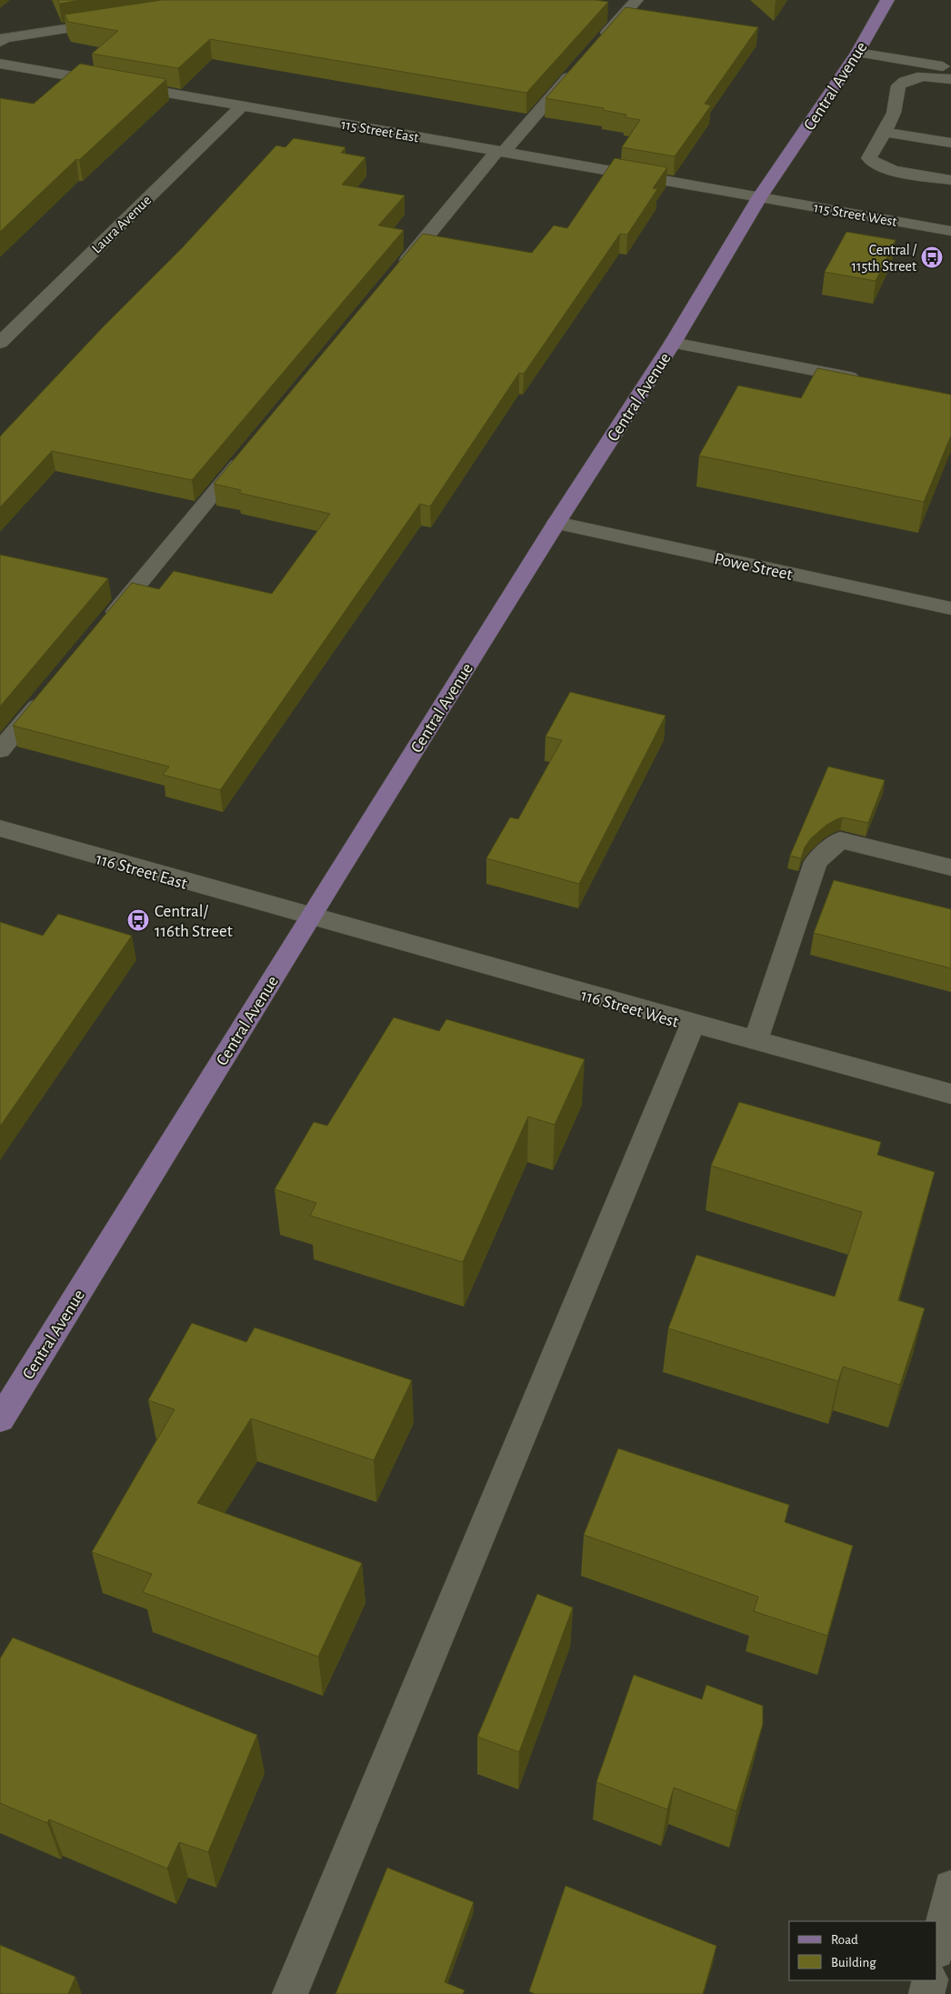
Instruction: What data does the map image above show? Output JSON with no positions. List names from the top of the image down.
{
  "streets": {
    "main road": ["Central Avenue"],
    "street": [
      "115 Street East",
      "115 Street West",
      "Laura Avenue",
      "Powe Street",
      "116 Street East",
      "116 Street West"
    ]
  },
  "crossings": [
    ["Central Avenue", "115 Street East"],
    ["Central Avenue", "115 Street West"],
    ["Central Avenue", "Powe Street"],
    ["Central Avenue", "116 Street East"],
    ["Central Avenue", "116 Street West"],
    ["115 Street East", "115 Street West"],
    ["115 Street East", "Laura Avenue"],
    ["116 Street East", "116 Street West"]
  ],
  "places": {
    "bus stop": ["Central / 115th Street", "Central/ 116th Street"]
  },
  "legend": ["Road", "Building"]
}
